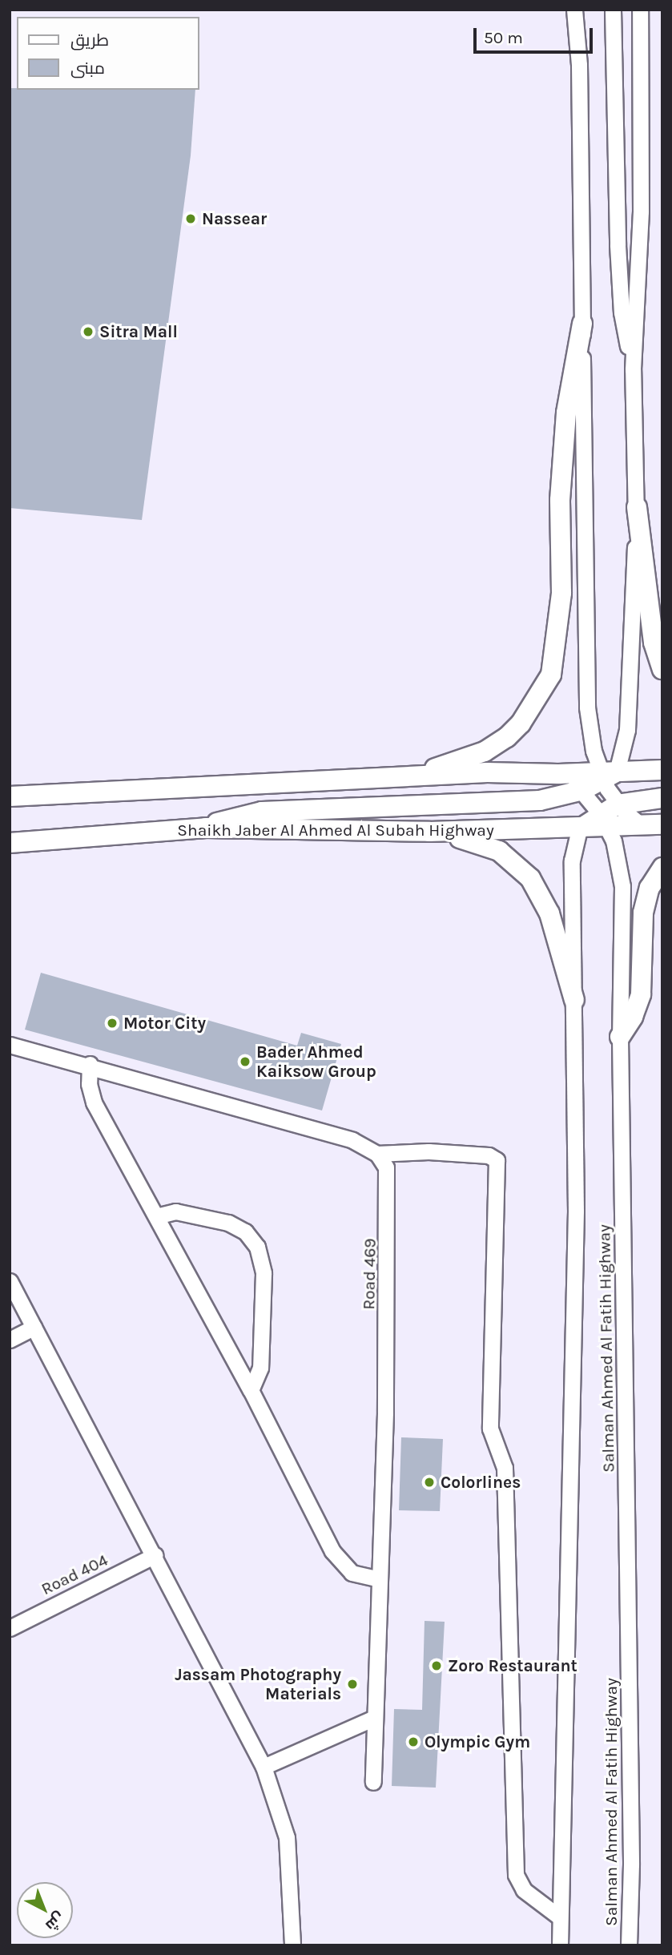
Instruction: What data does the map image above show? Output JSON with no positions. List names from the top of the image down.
{
  "streets": {
    "main road": ["Shaikh Jaber Al Ahmed Al Subah Highway"],
    "street": ["Road 469", "Salman Ahmed Al Fatih Highway", "Road 404"]
  },
  "crossings": [
    ["Shaikh Jaber Al Ahmed Al Subah Highway", "Salman Ahmed Al Fatih Highway"]
  ],
  "places": [
    "Nassear",
    "Sitra Mall",
    "Motor City",
    "Bader Ahmed Kaiksow Group",
    "Colorlines",
    "Zoro Restaurant",
    "Jassam Photography Materials",
    "Olympic Gym"
  ],
  "legend": ["طريق", "مبنى"],
  "scale_bar": "50 m",
  "north": "bottom right"
}
